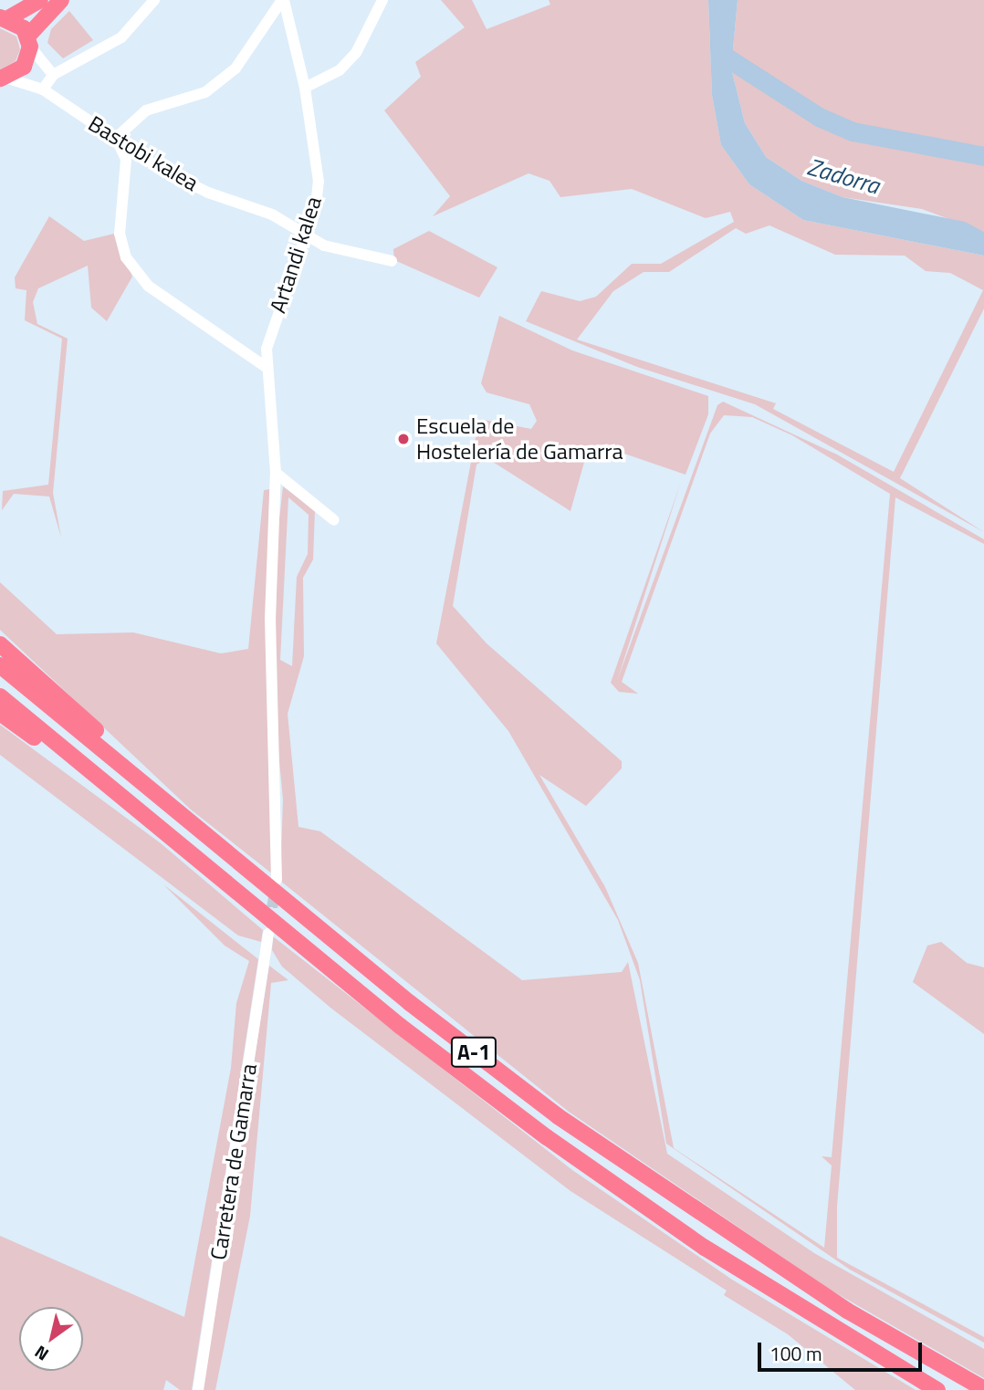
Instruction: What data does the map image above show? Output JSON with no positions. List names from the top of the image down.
{
  "streets": {
    "highway": ["A-1"],
    "street": ["Bastobi kalea", "Artandi kalea", "Carretera de Gamarra"]
  },
  "crossings": [
    ["Bastobi kalea", "Artandi kalea"]
  ],
  "water": ["Zadorra"],
  "places": ["Escuela de Hostelería de Gamarra"],
  "scale_bar": "100 m",
  "north": "bottom left"
}
